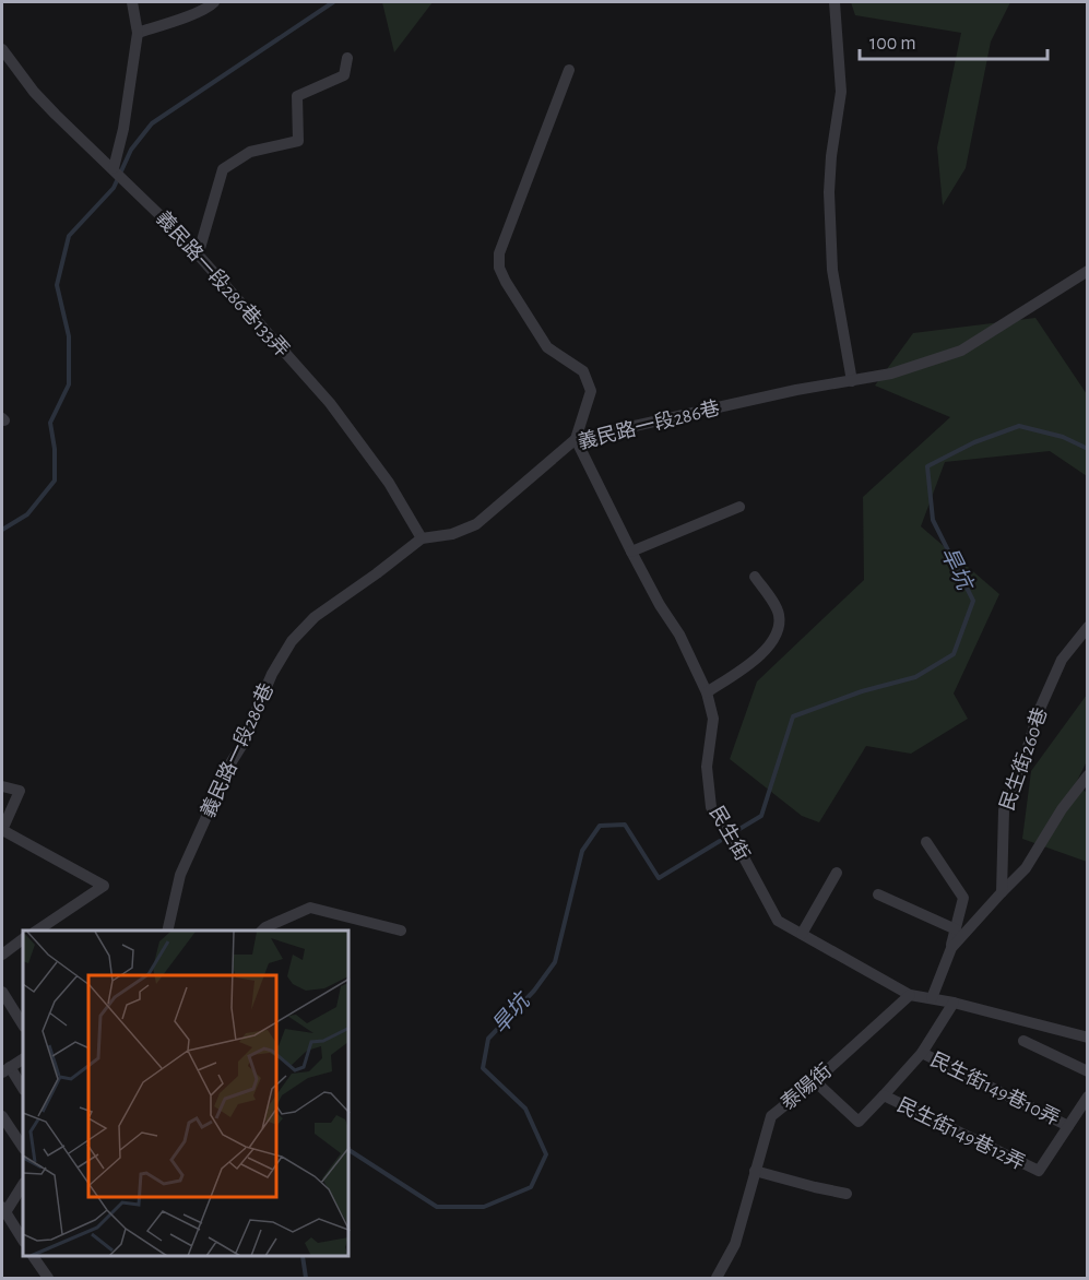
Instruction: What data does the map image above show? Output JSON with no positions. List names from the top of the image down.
{
  "streets": {
    "street": [
      "義民路一段286巷133弄",
      "義民路一段286巷",
      "民生街260巷",
      "民生街",
      "泰陽街",
      "民生街149巷10弄",
      "民生街149巷12弄"
    ]
  },
  "crossings": [
    ["義民路一段286巷133弄", "義民路一段286巷"],
    ["義民路一段286巷", "民生街"],
    ["民生街", "泰陽街"],
    ["民生街149巷10弄", "民生街149巷12弄"]
  ],
  "water": ["旱坑"],
  "scale_bar": "100 m"
}
